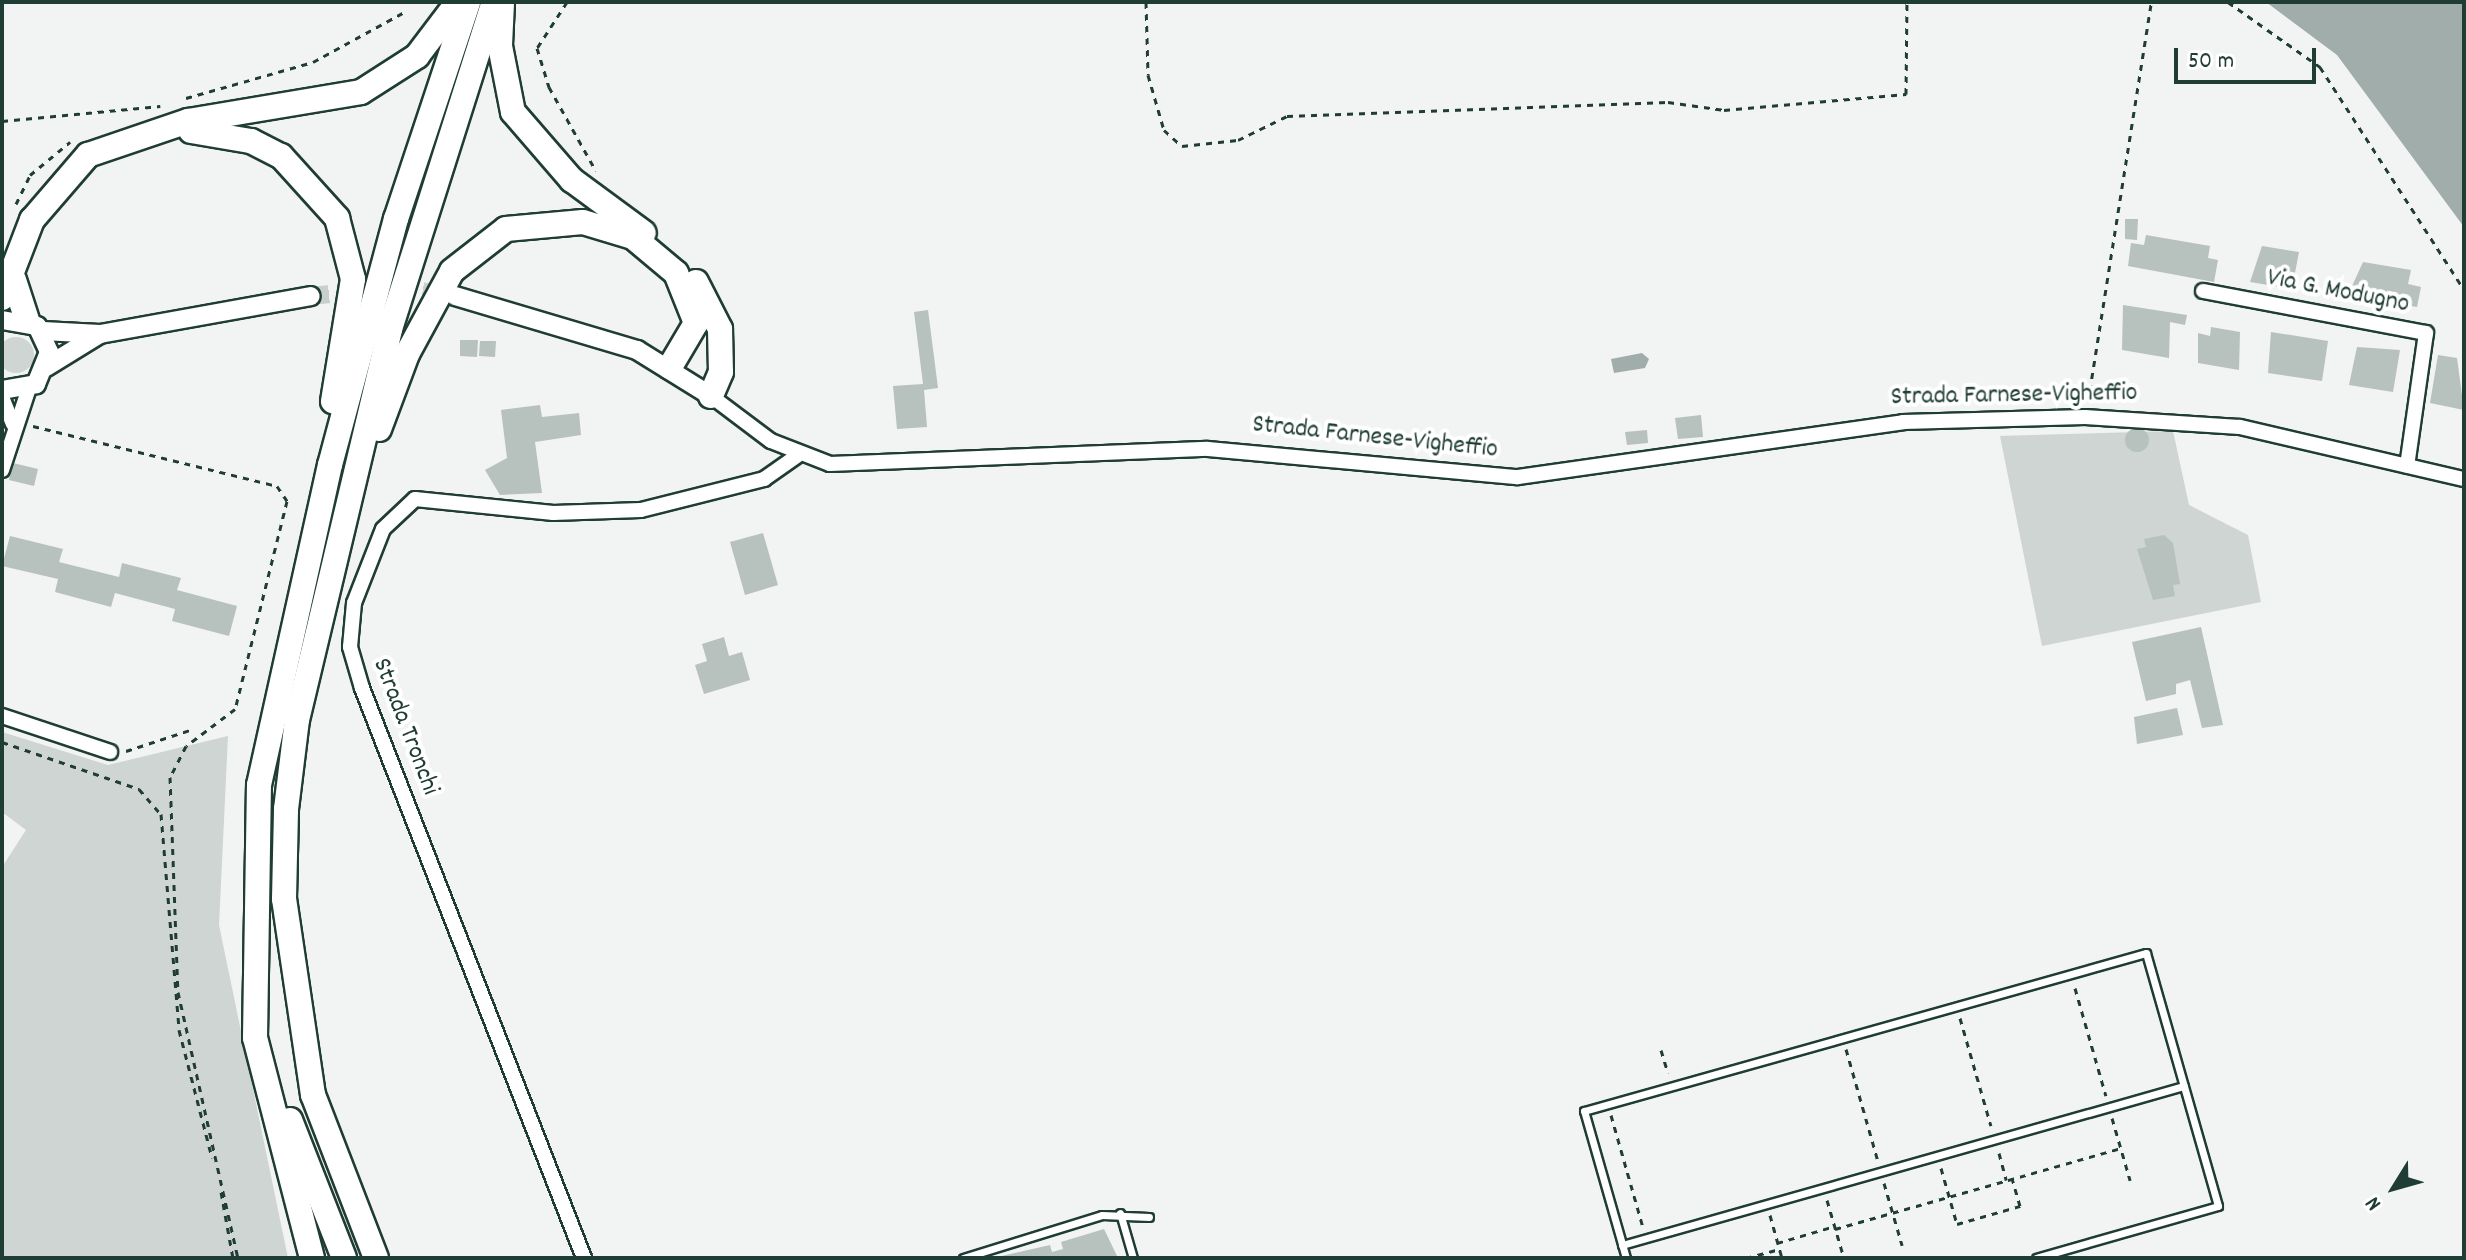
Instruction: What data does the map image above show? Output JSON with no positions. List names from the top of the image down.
{
  "streets": {
    "street": ["Via G. Modugno", "Strada Farnese-Vigheffio", "Strada Tronchi"]
  },
  "crossings": [
    ["Via G. Modugno", "Strada Farnese-Vigheffio"],
    ["Strada Farnese-Vigheffio", "Strada Tronchi"]
  ],
  "scale_bar": "50 m",
  "north": "bottom left"
}
